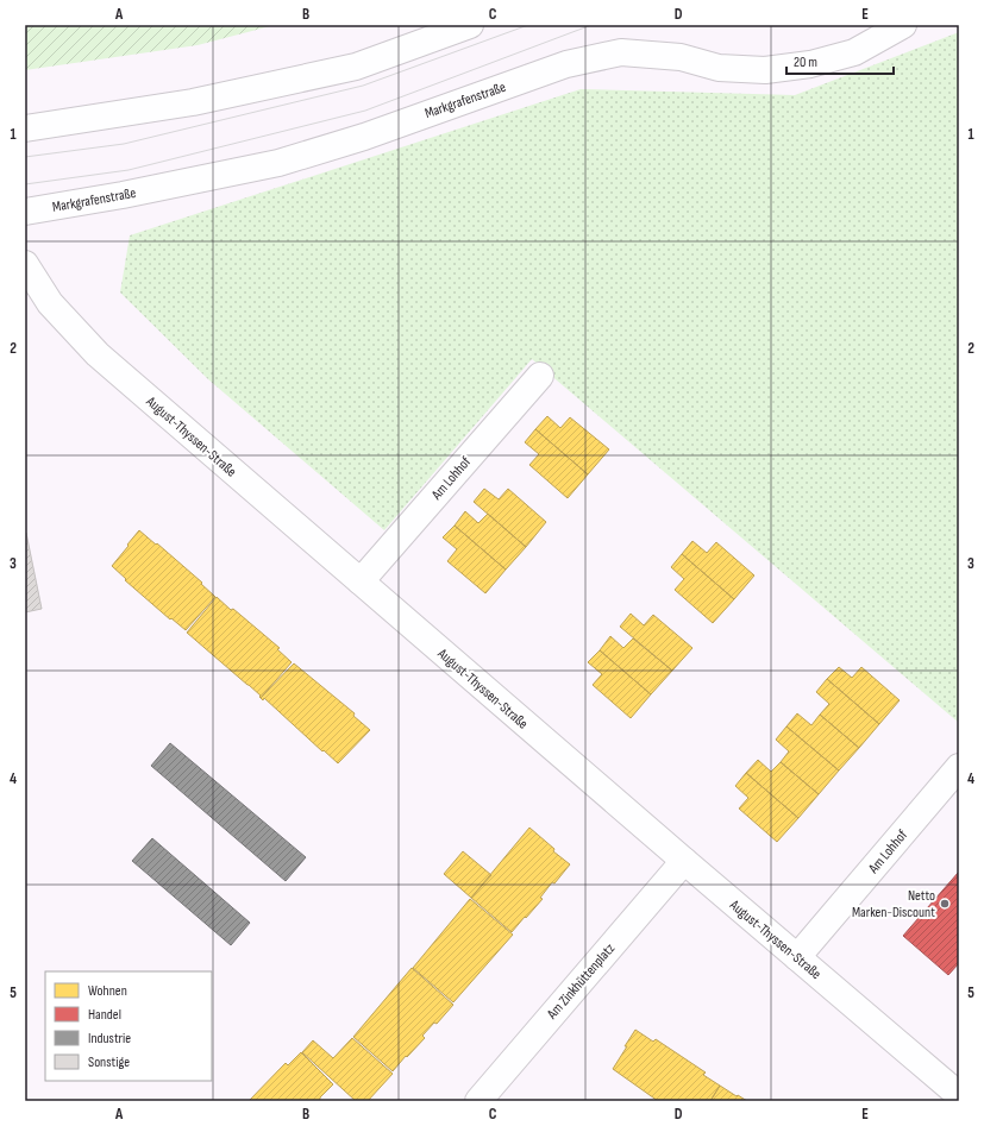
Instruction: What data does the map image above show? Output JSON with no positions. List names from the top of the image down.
{
  "streets": {
    "street": [
      "Markgrafenstraße",
      "August-Thyssen-Straße",
      "Am Lohhof",
      "Am Zinkhüttenplatz"
    ]
  },
  "crossings": [
    ["August-Thyssen-Straße", "Am Lohhof"],
    ["August-Thyssen-Straße", "Am Zinkhüttenplatz"]
  ],
  "places": ["Netto Marken-Discount"],
  "legend": [
    "Wohnen",
    "Handel",
    "Industrie",
    "Sonstige"
  ],
  "scale_bar": "20 m",
  "grid": {
    "columns": [
      "A",
      "B",
      "C",
      "D",
      "E"
    ],
    "rows": [
      "1",
      "2",
      "3",
      "4",
      "5"
    ]
  }
}
